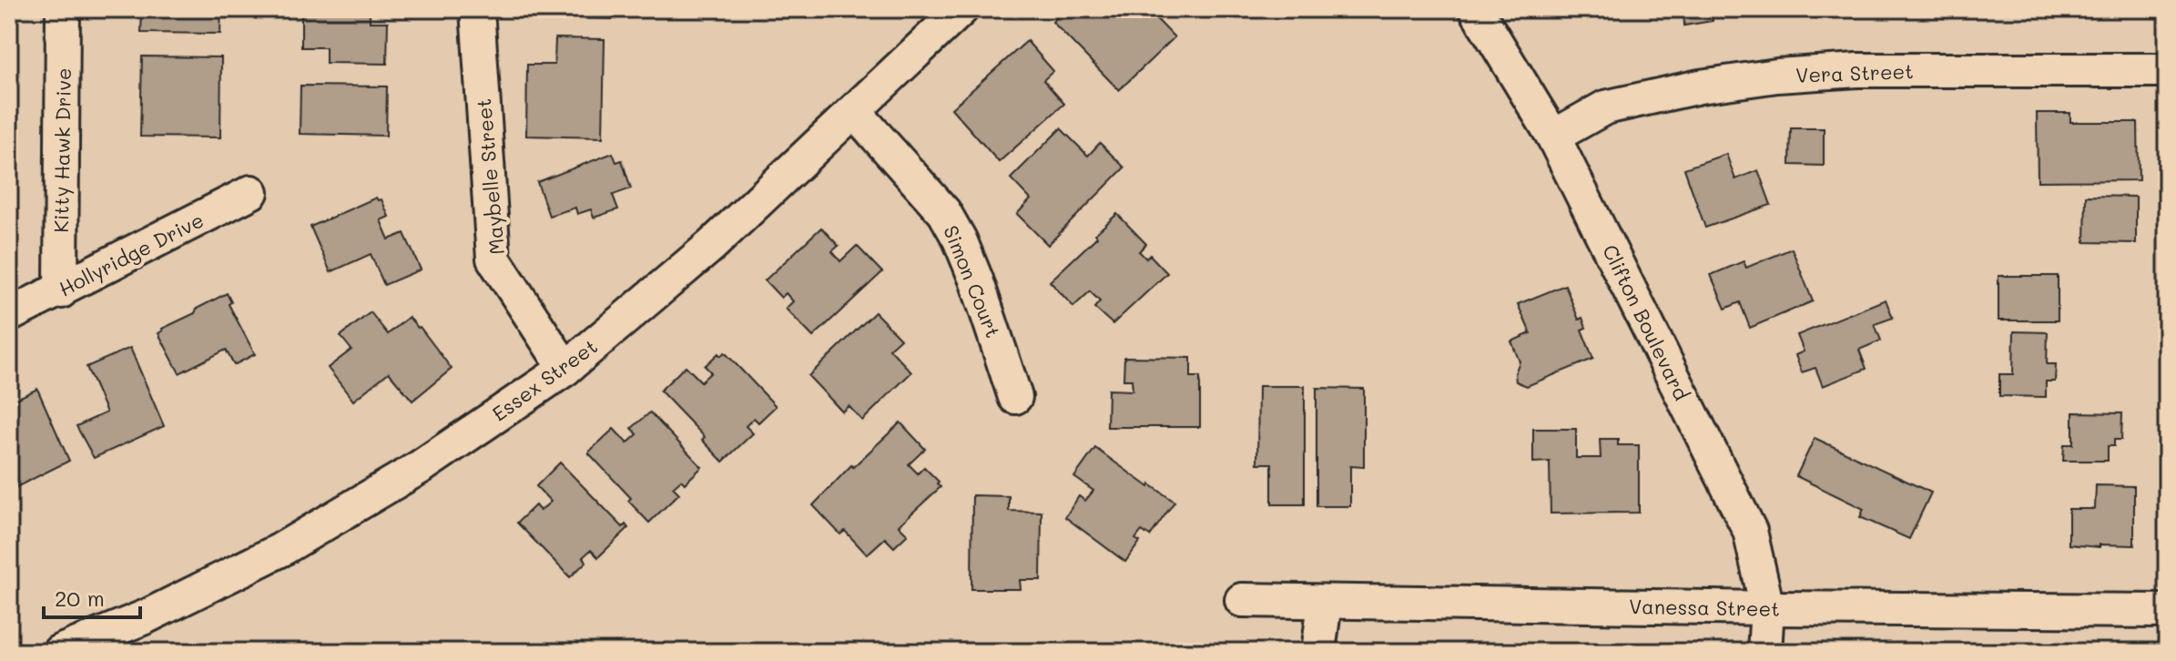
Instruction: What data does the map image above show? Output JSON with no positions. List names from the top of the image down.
{
  "streets": {
    "street": [
      "Vera Street",
      "Kitty Hawk Drive",
      "Maybelle Street",
      "Hollyridge Drive",
      "Simon Court",
      "Clifton Boulevard",
      "Essex Street",
      "Vanessa Street"
    ]
  },
  "crossings": [
    ["Vera Street", "Clifton Boulevard"],
    ["Kitty Hawk Drive", "Hollyridge Drive"],
    ["Maybelle Street", "Essex Street"],
    ["Simon Court", "Essex Street"],
    ["Clifton Boulevard", "Vanessa Street"]
  ],
  "scale_bar": "20 m"
}
